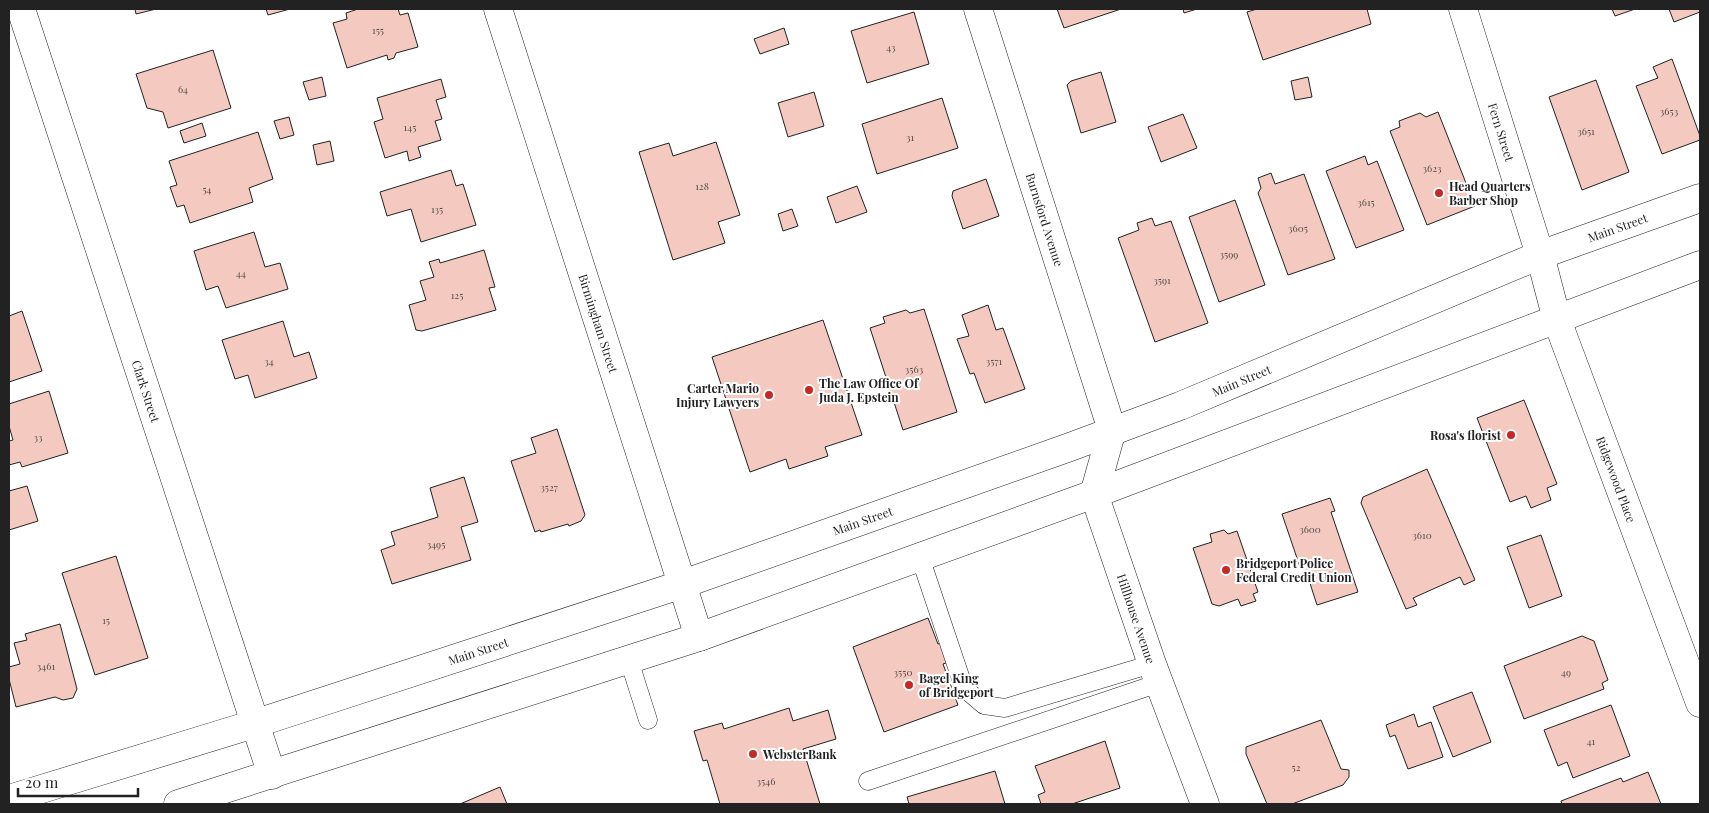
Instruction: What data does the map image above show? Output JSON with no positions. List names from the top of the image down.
{
  "streets": {
    "main road": [
      "Fern Street",
      "Burnsford Avenue",
      "Main Street",
      "Birmingham Street",
      "Clark Street",
      "Ridgewood Place",
      "Hillhouse Avenue"
    ]
  },
  "crossings": [
    ["Fern Street", "Main Street"],
    ["Fern Street", "Ridgewood Place"],
    ["Burnsford Avenue", "Main Street"],
    ["Main Street", "Birmingham Street"],
    ["Main Street", "Clark Street"],
    ["Main Street", "Ridgewood Place"]
  ],
  "places": [
    "Head Quarters Barber Shop",
    "The Law Office Of Juda J. Epstein",
    "Carter Mario Injury Lawyers",
    "Rosa's florist",
    "Bridgeport Police Federal Credit Union",
    "Bagel King of Bridgeport",
    "WebsterBank"
  ],
  "house_numbers": [
    "155",
    "43",
    "64",
    "3653",
    "145",
    "3651",
    "31",
    "3623",
    "128",
    "54",
    "3615",
    "135",
    "3605",
    "3599",
    "44",
    "3591",
    "125",
    "34",
    "3571",
    "3563",
    "33",
    "3527",
    "3600",
    "3610",
    "3495",
    "15",
    "3461",
    "3550",
    "49",
    "41",
    "52",
    "3546"
  ],
  "scale_bar": "20 m"
}
